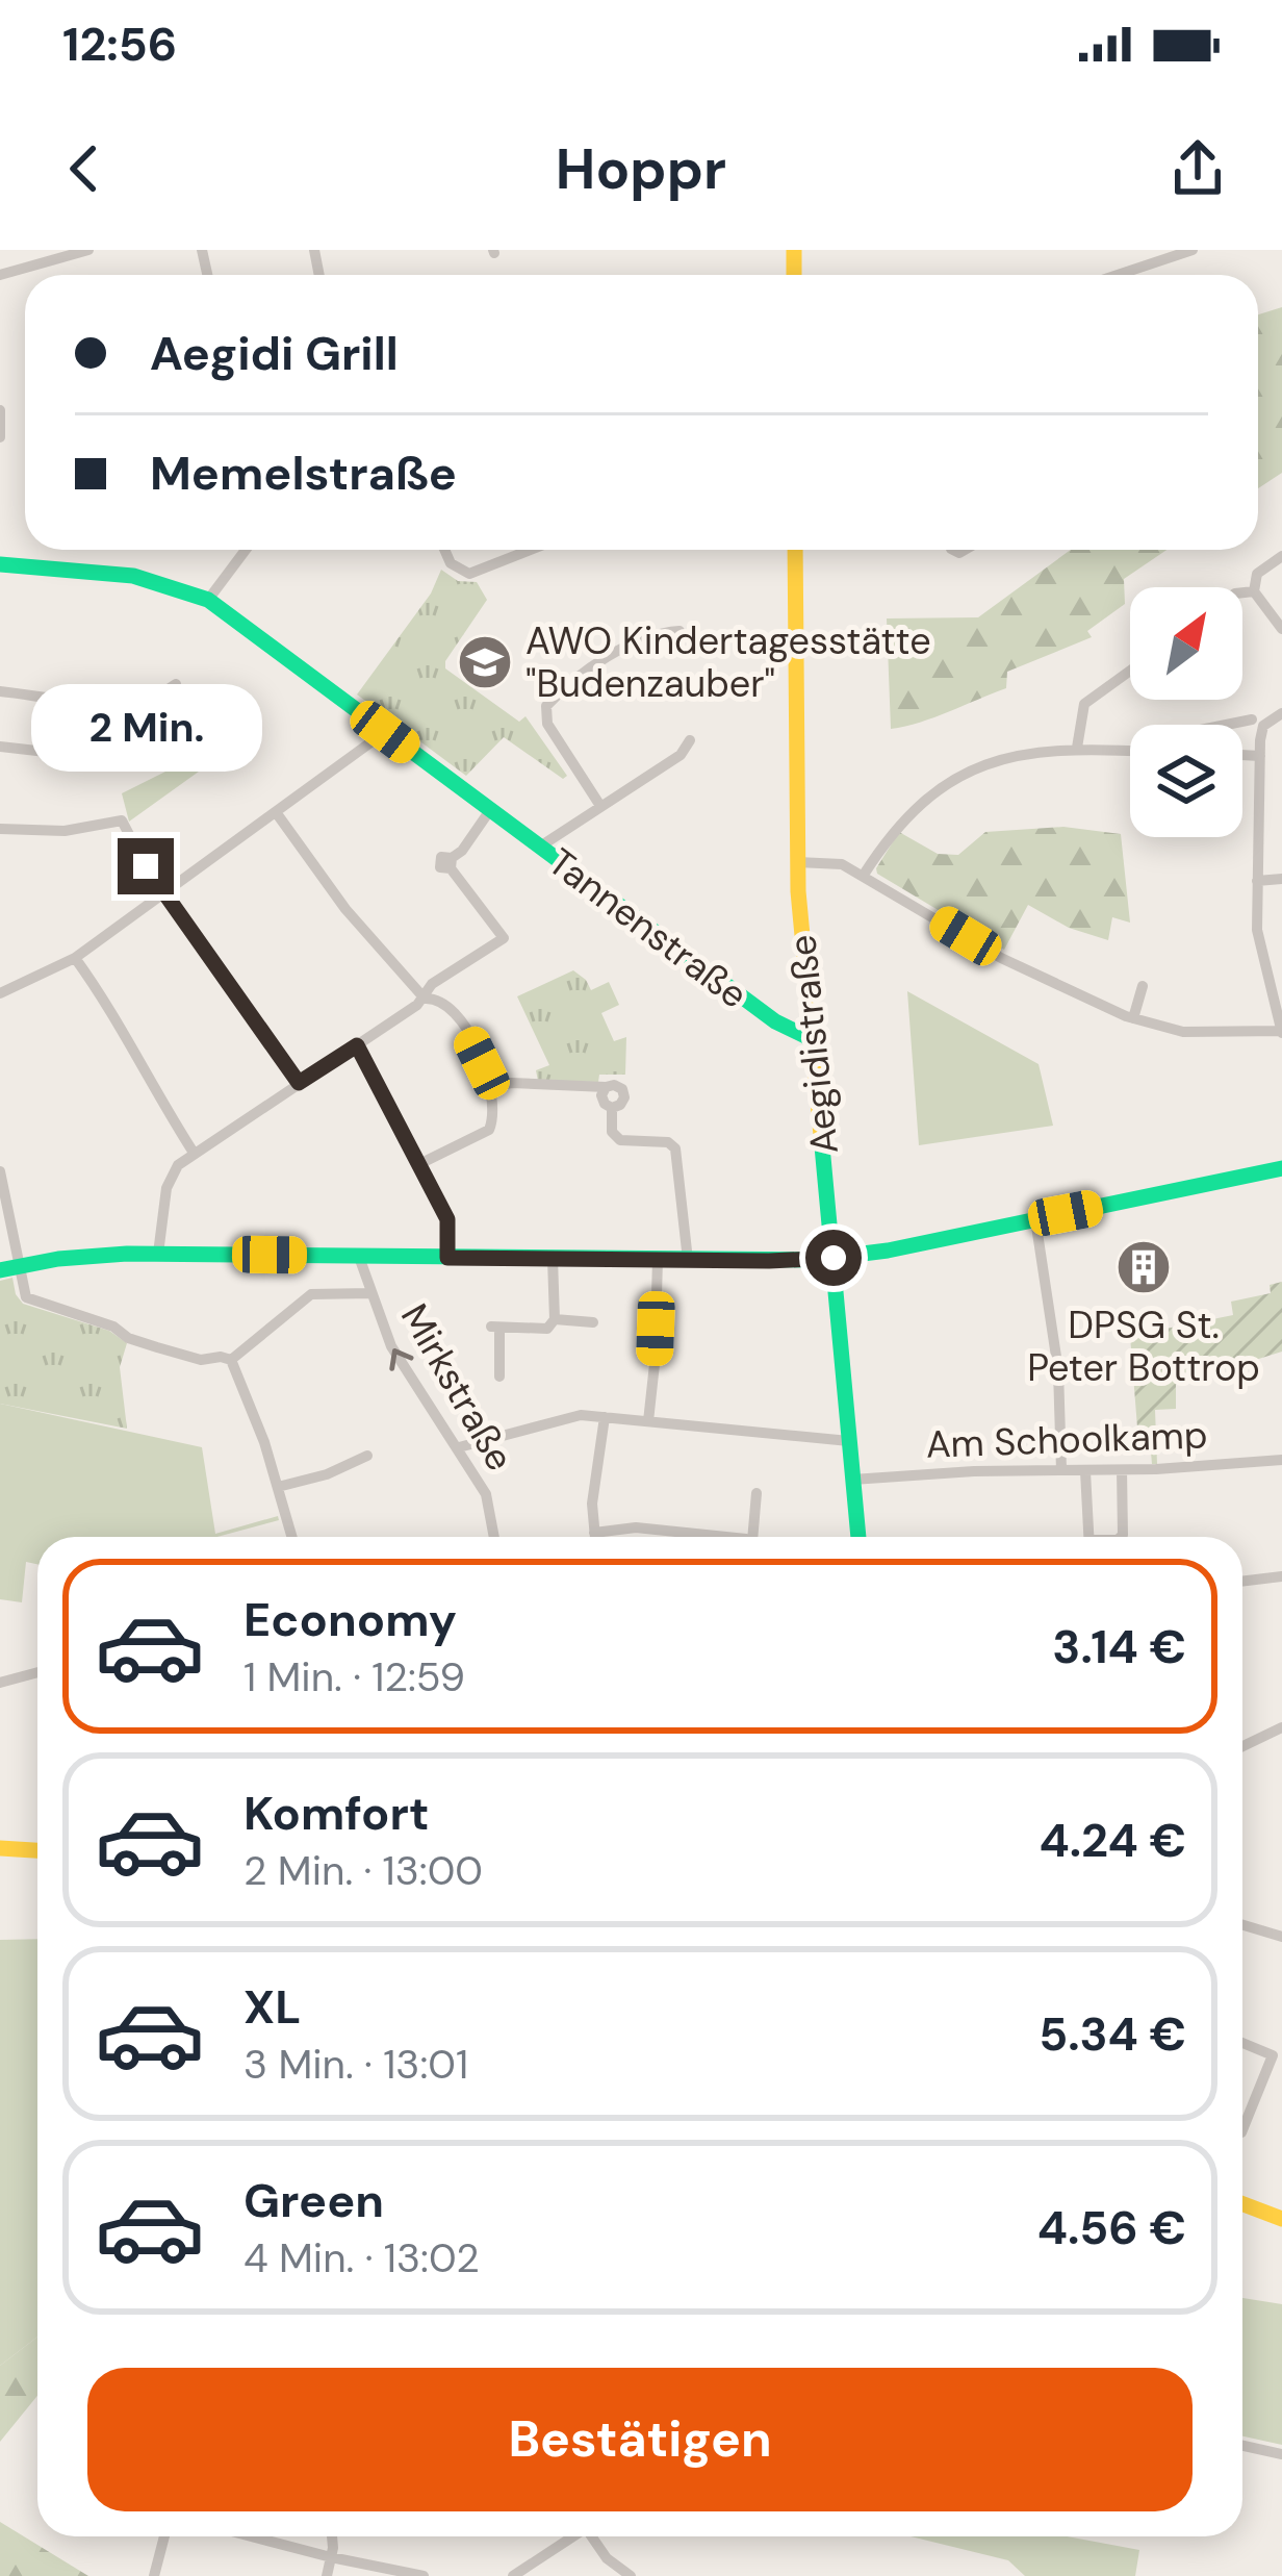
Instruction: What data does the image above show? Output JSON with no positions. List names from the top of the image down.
{
  "streets": {
    "street": [
      "Tannenstraße",
      "Aegidistraße",
      "Mirkstraße",
      "Am Schoolkamp"
    ]
  },
  "crossings": [
    ["Tannenstraße", "Aegidistraße"],
    ["Aegidistraße", "Am Schoolkamp"]
  ],
  "one_way": ["Mirkstraße"],
  "places": {
    "school or university": ["AWO Kindertagesstätte \"Budenzauber\""],
    "building": ["DPSG St. Peter Bottrop"]
  },
  "north": "top right",
  "page": {
    "status": "12:56",
    "header": "Hoppr",
    "banner": ["Aegidi Grill", "Memelstraße"],
    "bubble": "2 Min.",
    "list": [
      {
        "name": "Economy",
        "note": "1 Min. · 12:59",
        "value": "3.14 €"
      },
      {
        "name": "Komfort",
        "note": "2 Min. · 13:00",
        "value": "4.24 €"
      },
      {
        "name": "XL",
        "note": "3 Min. · 13:01",
        "value": "5.34 €"
      },
      {
        "name": "Green",
        "note": "4 Min. · 13:02",
        "value": "4.56 €"
      }
    ],
    "buttons": "Bestätigen"
  }
}
